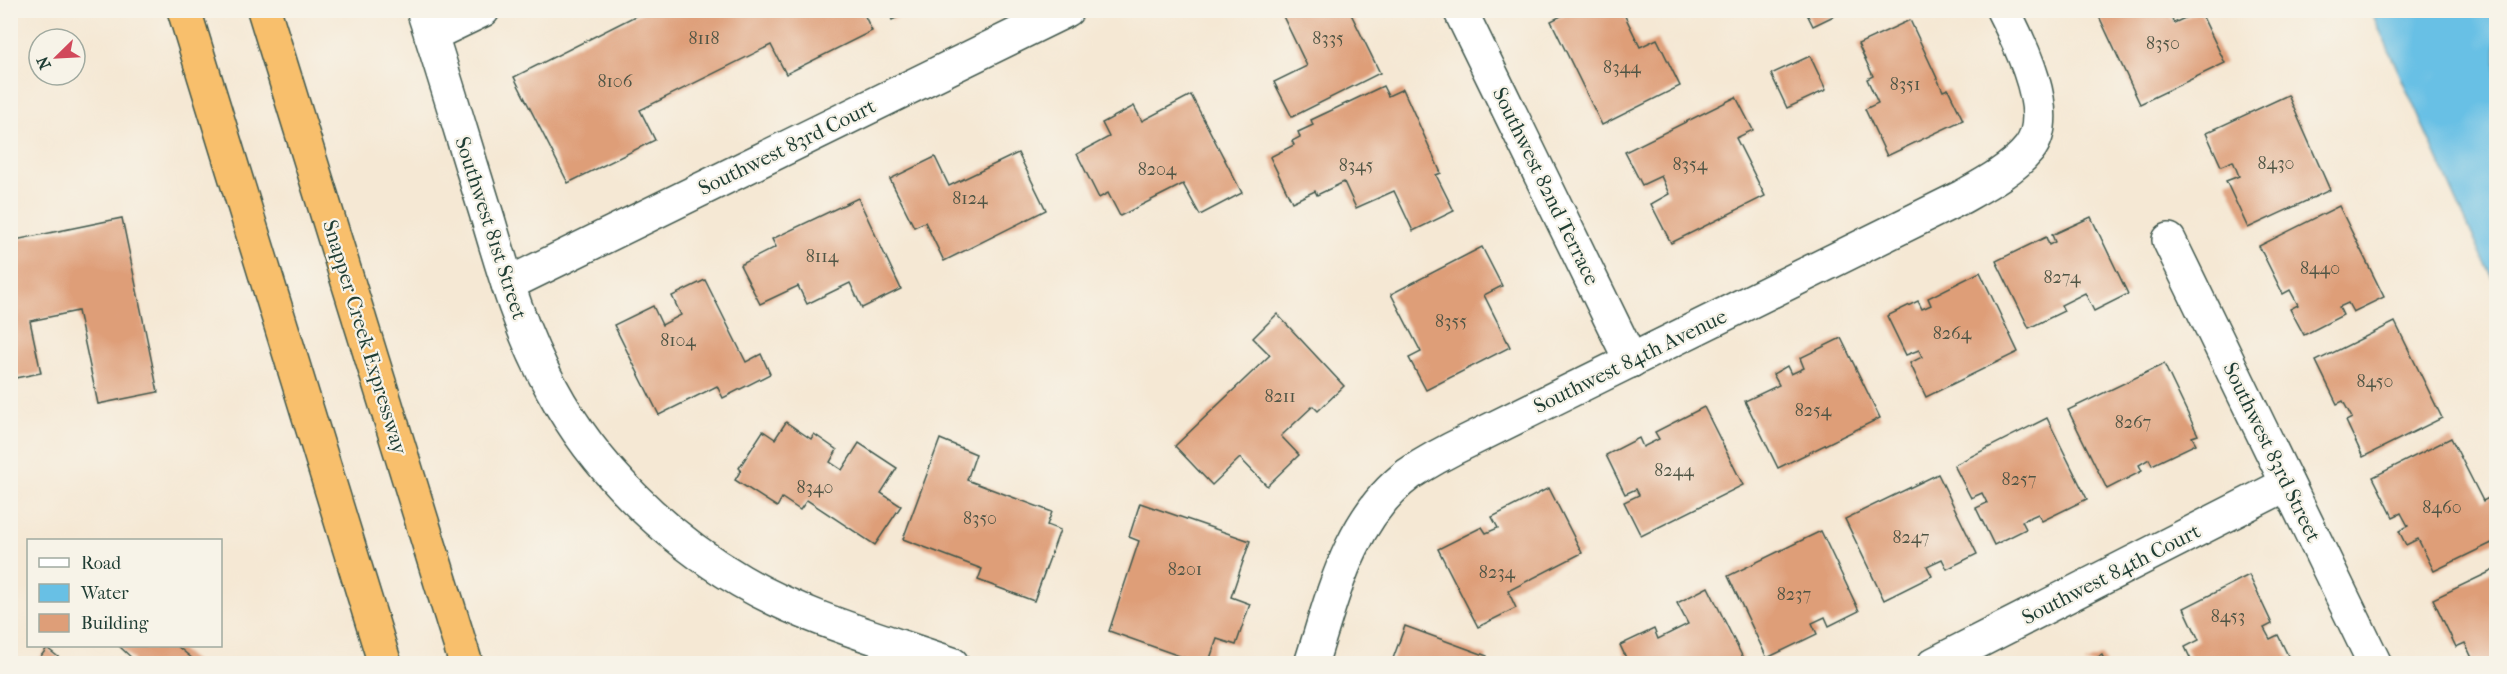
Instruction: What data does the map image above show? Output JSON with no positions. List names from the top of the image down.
{
  "streets": {
    "highway": ["Snapper Creek Expressway"],
    "street": [
      "Southwest 83rd Court",
      "Southwest 82nd Terrace",
      "Southwest 81st Street",
      "Southwest 84th Avenue",
      "Southwest 83rd Street",
      "Southwest 84th Court"
    ]
  },
  "crossings": [
    ["Southwest 83rd Court", "Southwest 81st Street"],
    ["Southwest 82nd Terrace", "Southwest 84th Avenue"],
    ["Southwest 83rd Street", "Southwest 84th Court"]
  ],
  "house_numbers": [
    "8118",
    "8335",
    "8350",
    "8344",
    "8106",
    "8351",
    "8430",
    "8354",
    "8345",
    "8204",
    "8124",
    "8114",
    "8440",
    "8274",
    "8355",
    "8264",
    "8104",
    "8450",
    "8211",
    "8254",
    "8267",
    "8244",
    "8257",
    "8340",
    "8460",
    "8350",
    "8247",
    "8201",
    "8234",
    "8237",
    "8453"
  ],
  "legend": ["Road", "Water", "Building"],
  "north": "bottom left"
}
